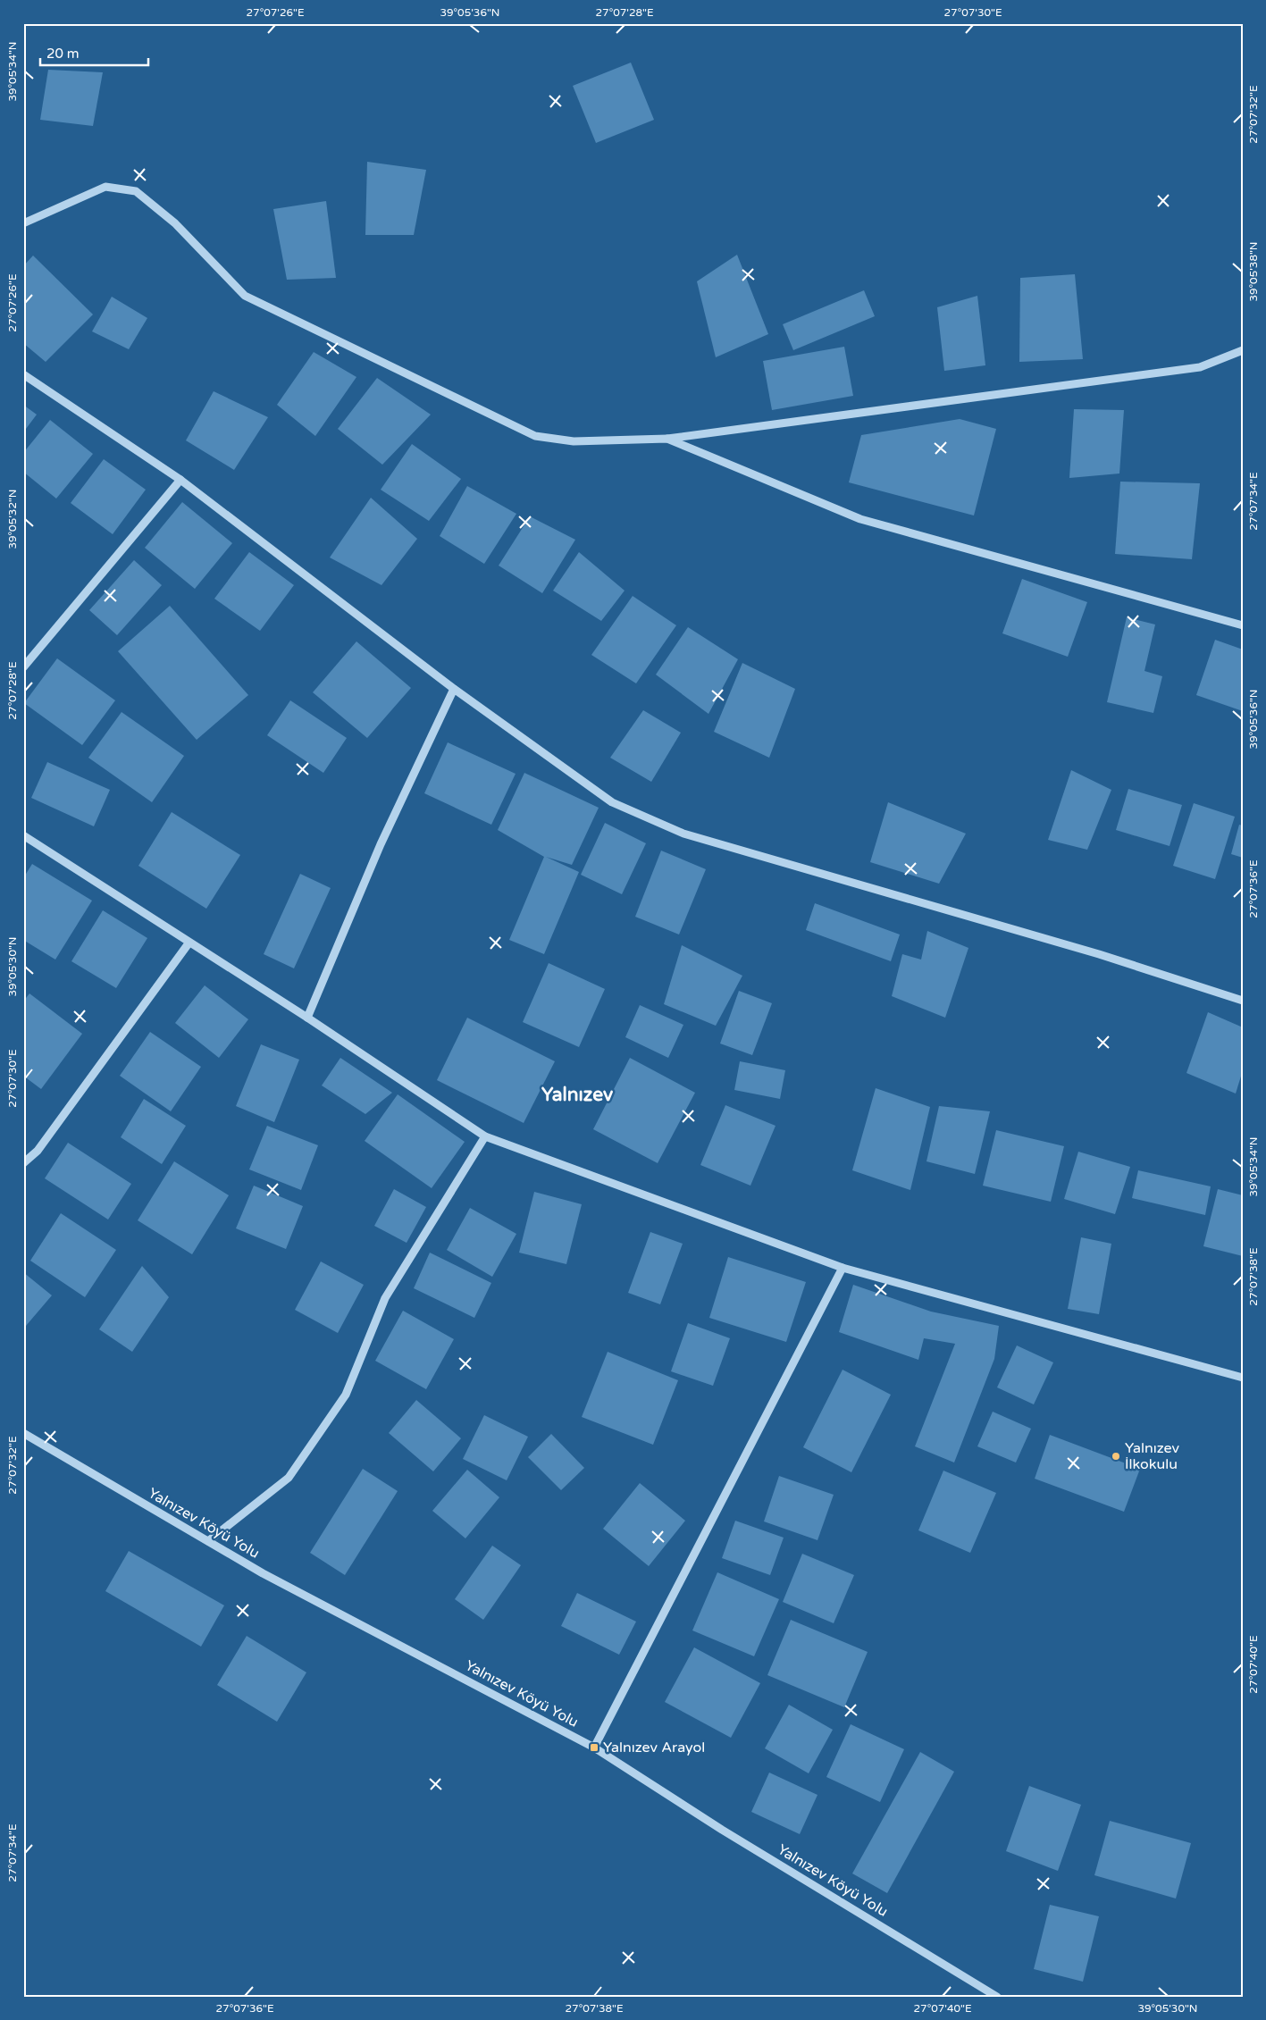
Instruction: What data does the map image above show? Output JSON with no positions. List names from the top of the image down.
{
  "streets": {
    "street": ["Yalnızev Köyü Yolu"]
  },
  "districts": ["Yalnızev"],
  "places": {
    "other": ["Yalnızev İlkokulu"],
    "transit": ["Yalnızev Arayol"]
  },
  "scale_bar": "20 m",
  "coordinates": [
    "27°07'26\"E",
    "39°05'36\"N",
    "27°07'28\"E",
    "27°07'30\"E",
    "39°05'34\"N",
    "27°07'32\"E",
    "39°05'38\"N",
    "27°07'34\"E",
    "39°05'32\"N",
    "27°07'36\"E",
    "39°05'30\"N",
    "27°07'38\"E",
    "27°07'40\"E"
  ]
}
